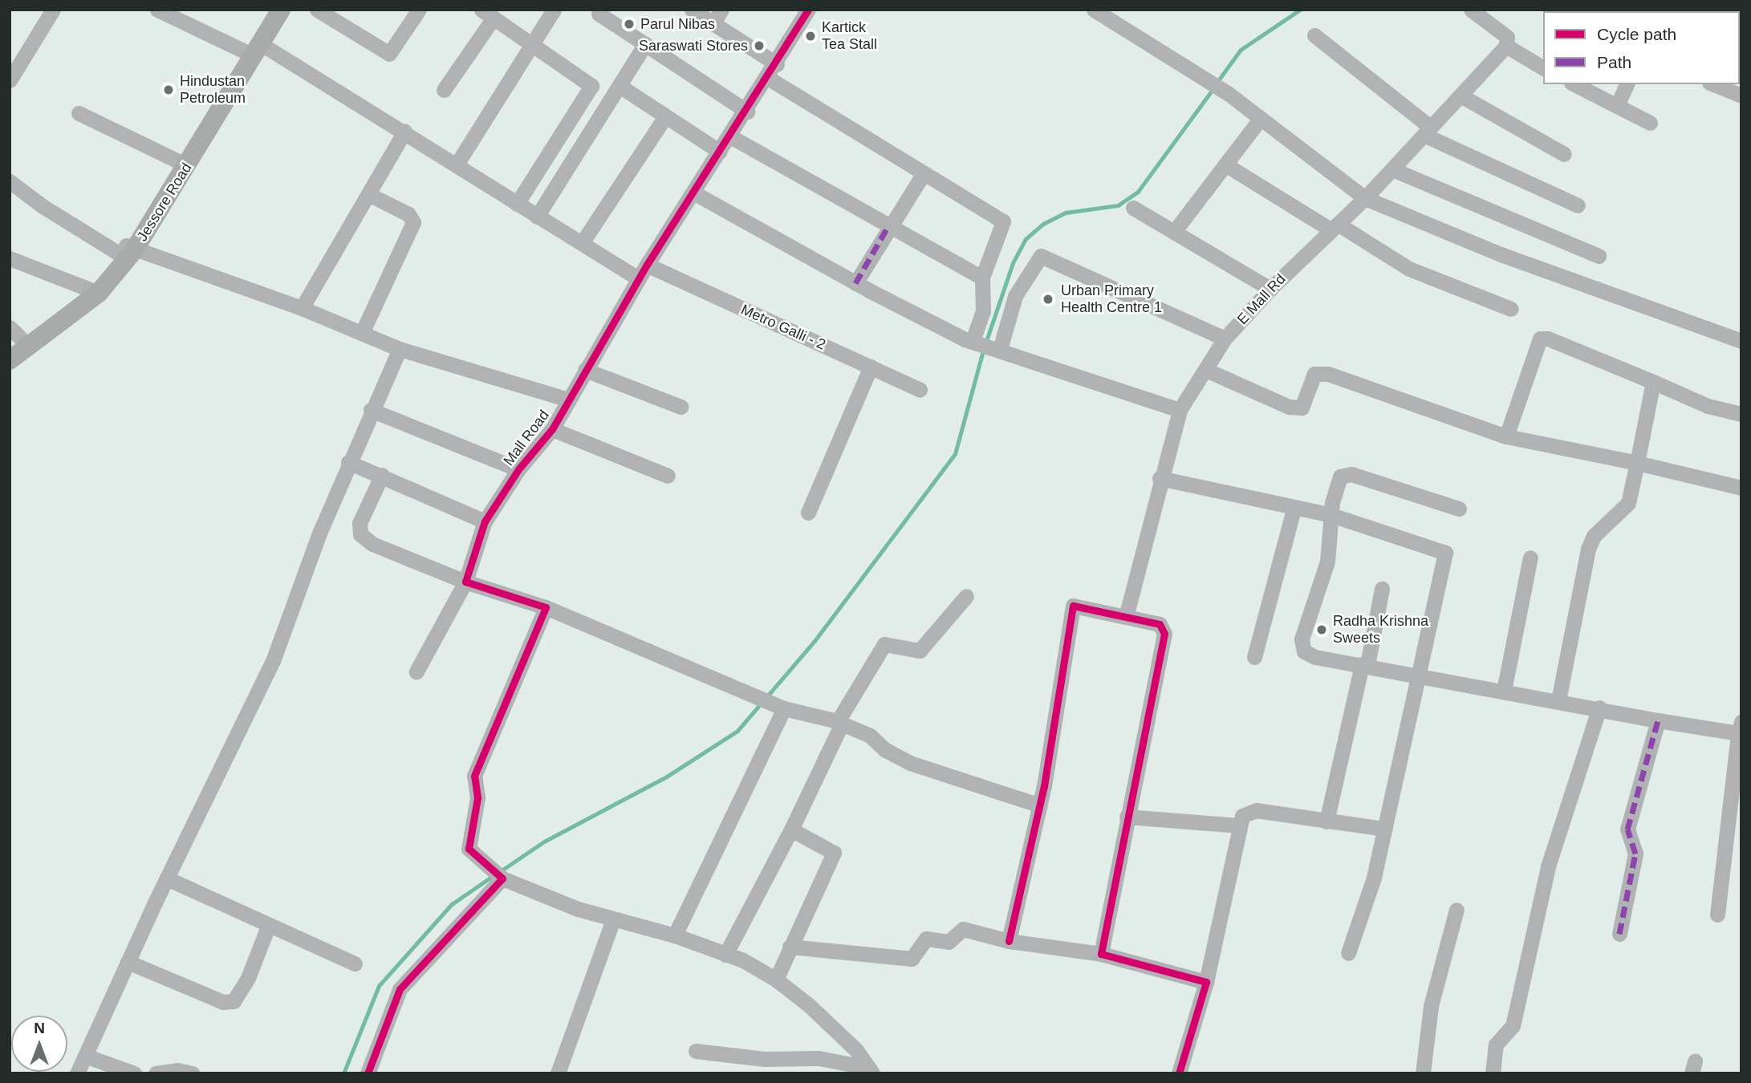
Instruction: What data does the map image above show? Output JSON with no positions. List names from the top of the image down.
{
  "streets": {
    "main road": ["Jessore Road"],
    "street": ["E Mall Rd", "Metro Galli - 2", "Mall Road"]
  },
  "crossings": [
    ["Jessore Road", "Mall Road"],
    ["Metro Galli - 2", "Mall Road"]
  ],
  "places": [
    "Parul Nibas",
    "Kartick Tea Stall",
    "Saraswati Stores",
    "Hindustan Petroleum",
    "Urban Primary Health Centre 1",
    "Radha Krishna Sweets"
  ],
  "legend": ["Cycle path", "Path"],
  "north": "top"
}
